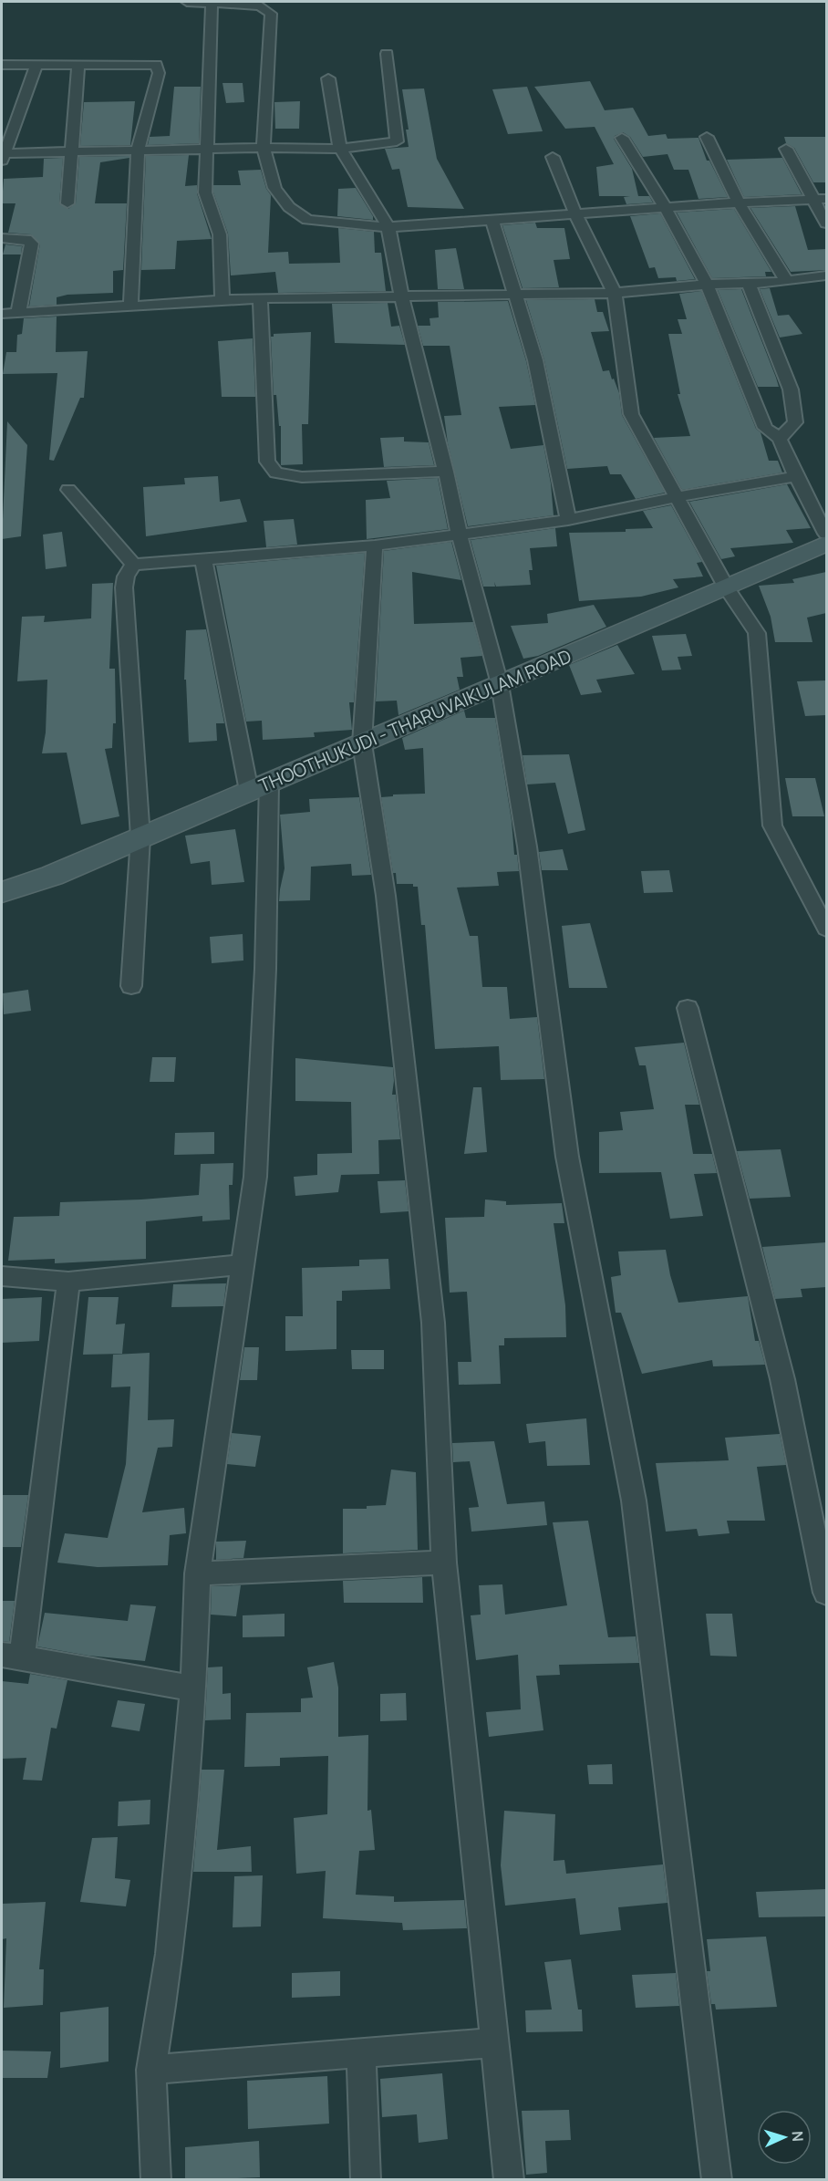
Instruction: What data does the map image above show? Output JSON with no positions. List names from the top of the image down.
{
  "streets": {
    "main road": ["THOOTHUKUDI - THARUVAIKULAM ROAD"]
  },
  "north": "right"
}
